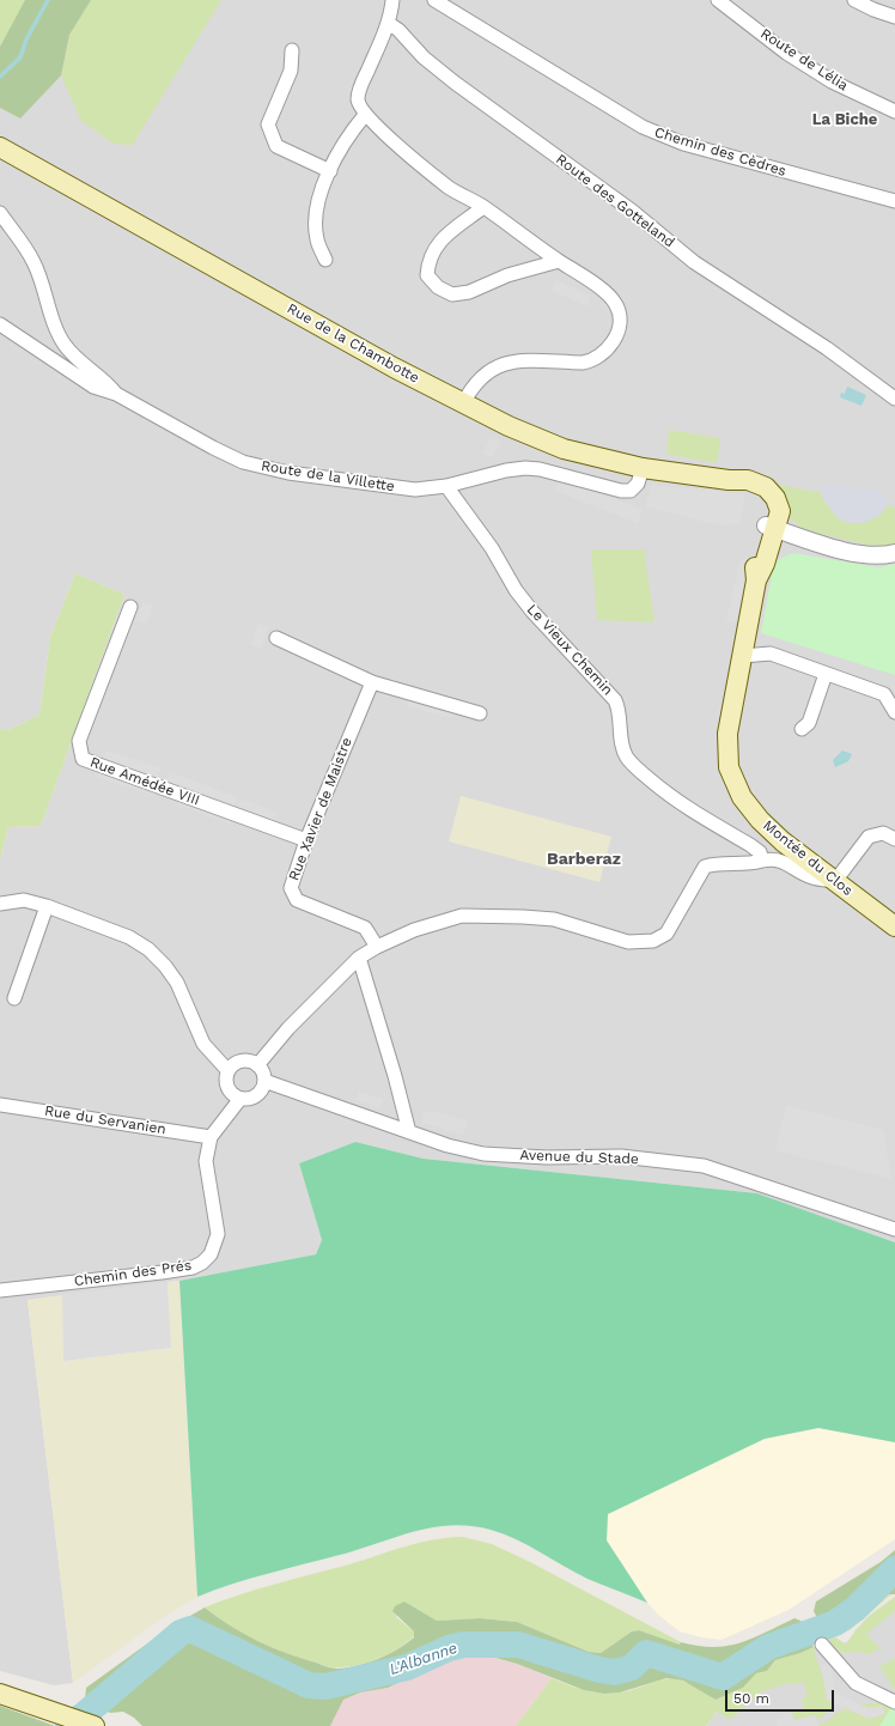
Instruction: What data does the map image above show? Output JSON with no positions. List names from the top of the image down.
{
  "streets": {
    "main road": ["Rue de la Chambotte", "Montée du Clos"],
    "street": [
      "Route de Lélia",
      "Chemin des Cèdres",
      "Route des Gotteland",
      "Route de la Villette",
      "Le Vieux Chemin",
      "Rue Amédée VIII",
      "Rue Xavier de Maistre",
      "Rue du Servanien",
      "Avenue du Stade",
      "Chemin des Prés"
    ]
  },
  "crossings": [
    ["Rue de la Chambotte", "Route de la Villette"],
    ["Rue de la Chambotte", "Montée du Clos"],
    ["Route de la Villette", "Le Vieux Chemin"],
    ["Rue Amédée VIII", "Rue Xavier de Maistre"],
    ["Rue du Servanien", "Chemin des Prés"],
    ["Avenue du Stade", "Chemin des Prés"]
  ],
  "districts": ["La Biche", "Barberaz"],
  "water": ["L'Albanne"],
  "scale_bar": "50 m"
}
